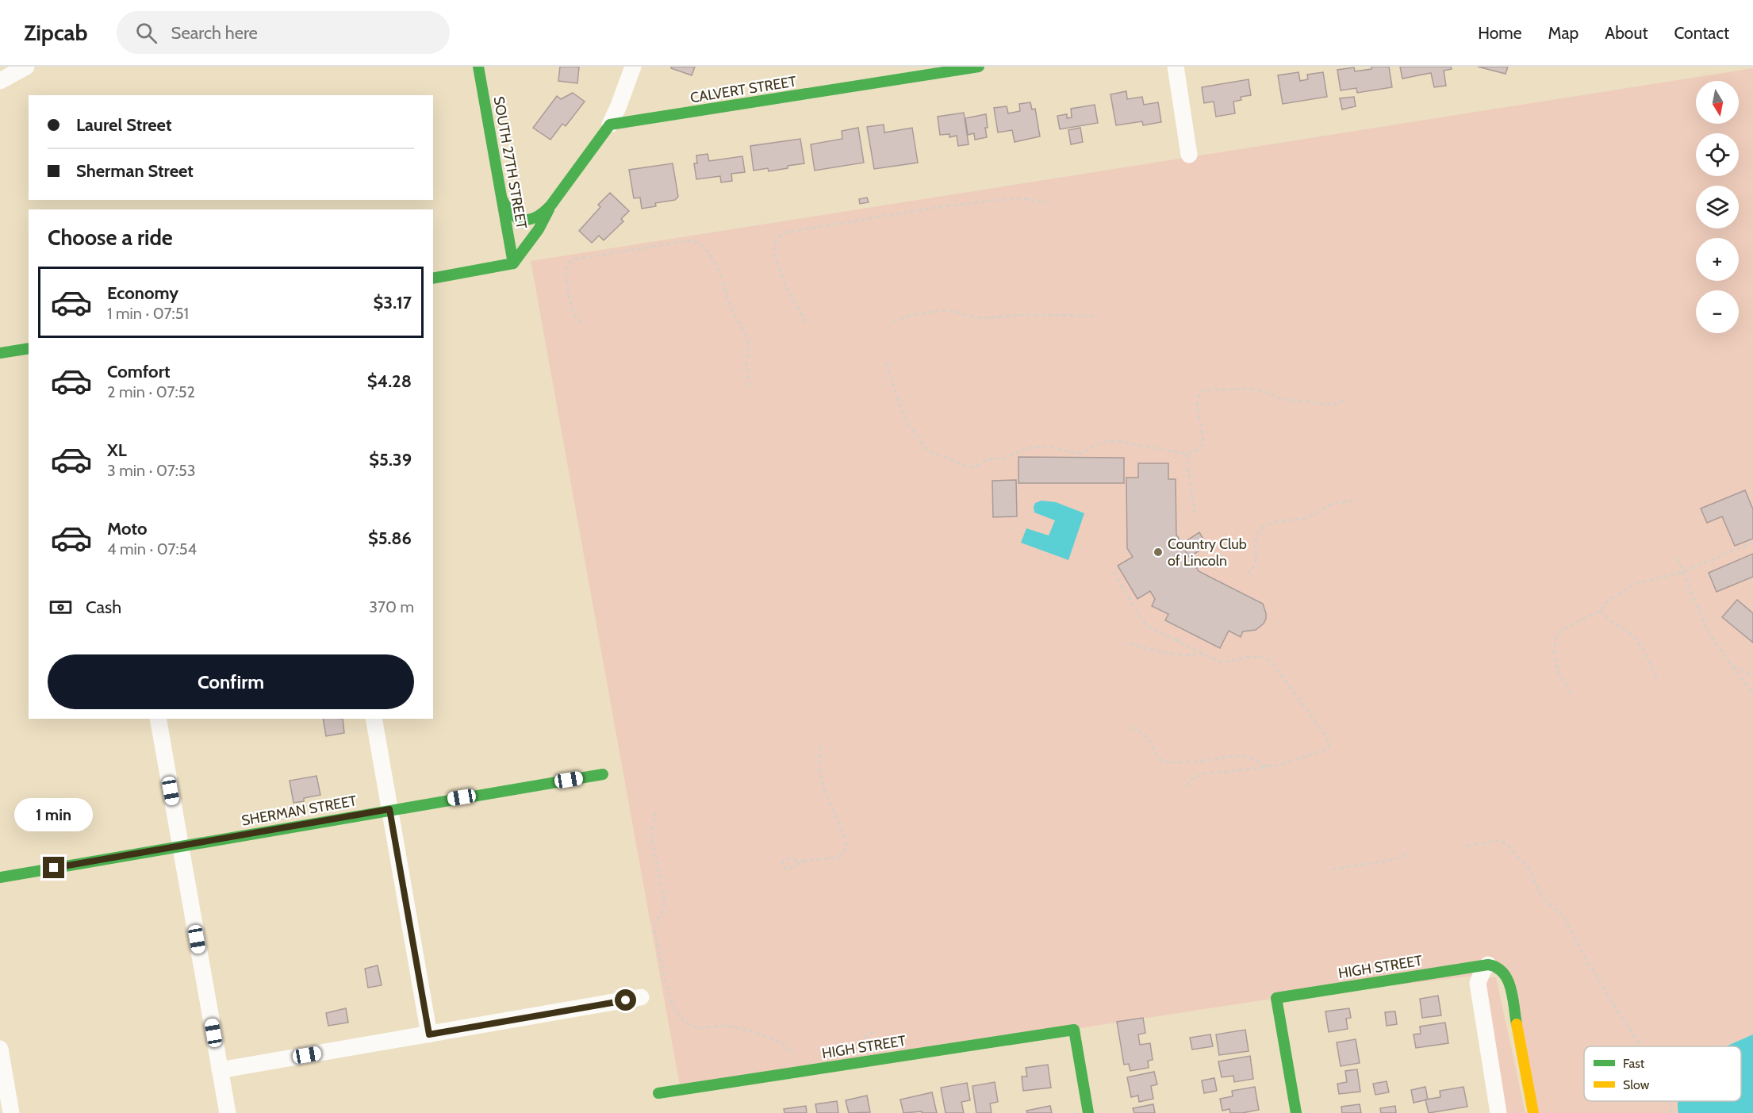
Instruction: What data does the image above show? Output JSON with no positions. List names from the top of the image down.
{
  "streets": {
    "street": [
      "CALVERT STREET",
      "SOUTH 27TH STREET",
      "SHERMAN STREET",
      "HIGH STREET"
    ]
  },
  "places": ["Country Club of Lincoln"],
  "legend": ["Fast", "Slow"],
  "north": "bottom",
  "page": {
    "header": "Zipcab",
    "search": "Search here",
    "nav": [
      "Home",
      "Map",
      "About",
      "Contact"
    ],
    "map_buttons": ["+", "−"],
    "banner": ["Laurel Street", "Sherman Street"],
    "heading": "Choose a ride",
    "list": [
      {
        "name": "Economy",
        "note": "1 min · 07:51",
        "value": "$3.17"
      },
      {
        "name": "Comfort",
        "note": "2 min · 07:52",
        "value": "$4.28"
      },
      {
        "name": "XL",
        "note": "3 min · 07:53",
        "value": "$5.39"
      },
      {
        "name": "Moto",
        "note": "4 min · 07:54",
        "value": "$5.86"
      }
    ],
    "pay": ["Cash", "370 m"],
    "buttons": "Confirm",
    "bubble": "1 min"
  }
}
